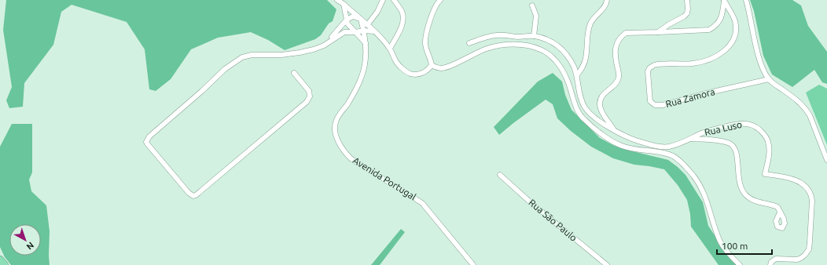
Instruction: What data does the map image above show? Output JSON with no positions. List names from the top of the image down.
{
  "streets": {
    "street": [
      "Rua Zamora",
      "Rua Luso",
      "Avenida Portugal",
      "Rua São Paulo"
    ]
  },
  "scale_bar": "100 m",
  "north": "bottom right"
}
